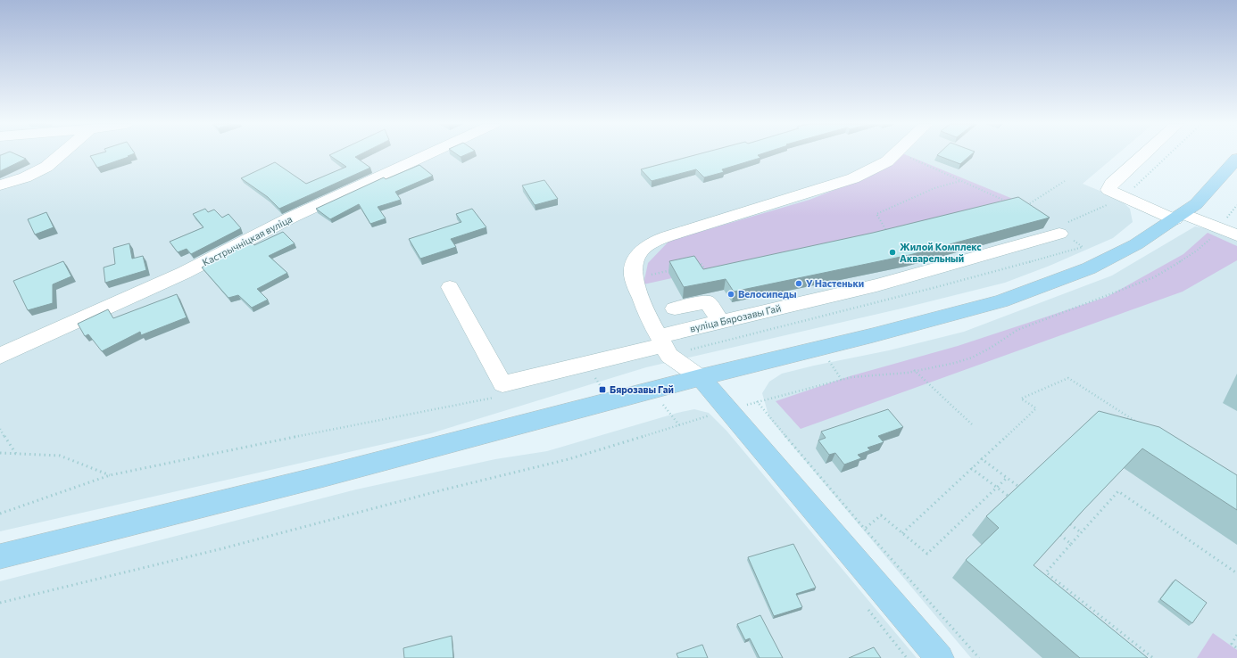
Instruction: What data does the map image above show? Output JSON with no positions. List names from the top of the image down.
{
  "streets": {
    "street": ["Кастрычніцкая вуліца", "вуліца Бярозавы Гай"]
  },
  "places": {
    "other": ["Жилой Комплекс Акварельный", "У Настеньки", "Велосипеды"],
    "transit": ["Бярозавы Гай"]
  }
}
